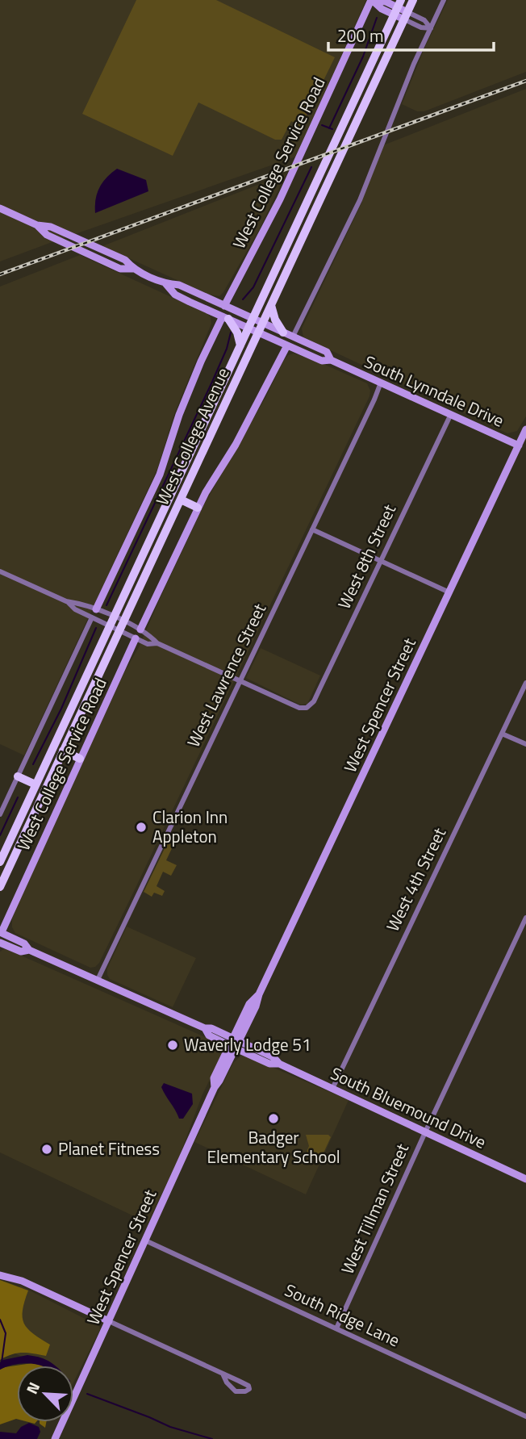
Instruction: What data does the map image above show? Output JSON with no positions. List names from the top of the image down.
{
  "streets": {
    "main road": ["West College Avenue"],
    "street": [
      "West College Service Road",
      "South Lynndale Drive",
      "West 8th Street",
      "West Lawrence Street",
      "West Spencer Street",
      "West 4th Street",
      "South Bluemound Drive",
      "West Tillman Street",
      "South Ridge Lane"
    ]
  },
  "crossings": [
    ["West College Service Road", "South Lynndale Drive"],
    ["West College Service Road", "West College Avenue"],
    ["West College Service Road", "South Bluemound Drive"],
    ["South Lynndale Drive", "West College Avenue"],
    ["South Lynndale Drive", "West 8th Street"],
    ["South Lynndale Drive", "West Lawrence Street"],
    ["South Lynndale Drive", "West Spencer Street"],
    ["West 8th Street", "West Lawrence Street"],
    ["West Lawrence Street", "South Bluemound Drive"],
    ["West Spencer Street", "South Bluemound Drive"],
    ["West Spencer Street", "South Ridge Lane"],
    ["West 4th Street", "South Bluemound Drive"],
    ["South Bluemound Drive", "West Tillman Street"],
    ["West Tillman Street", "South Ridge Lane"]
  ],
  "places": [
    "Clarion Inn Appleton",
    "Waverly Lodge 51",
    "Badger Elementary School",
    "Planet Fitness"
  ],
  "scale_bar": "200 m",
  "north": "top left"
}
